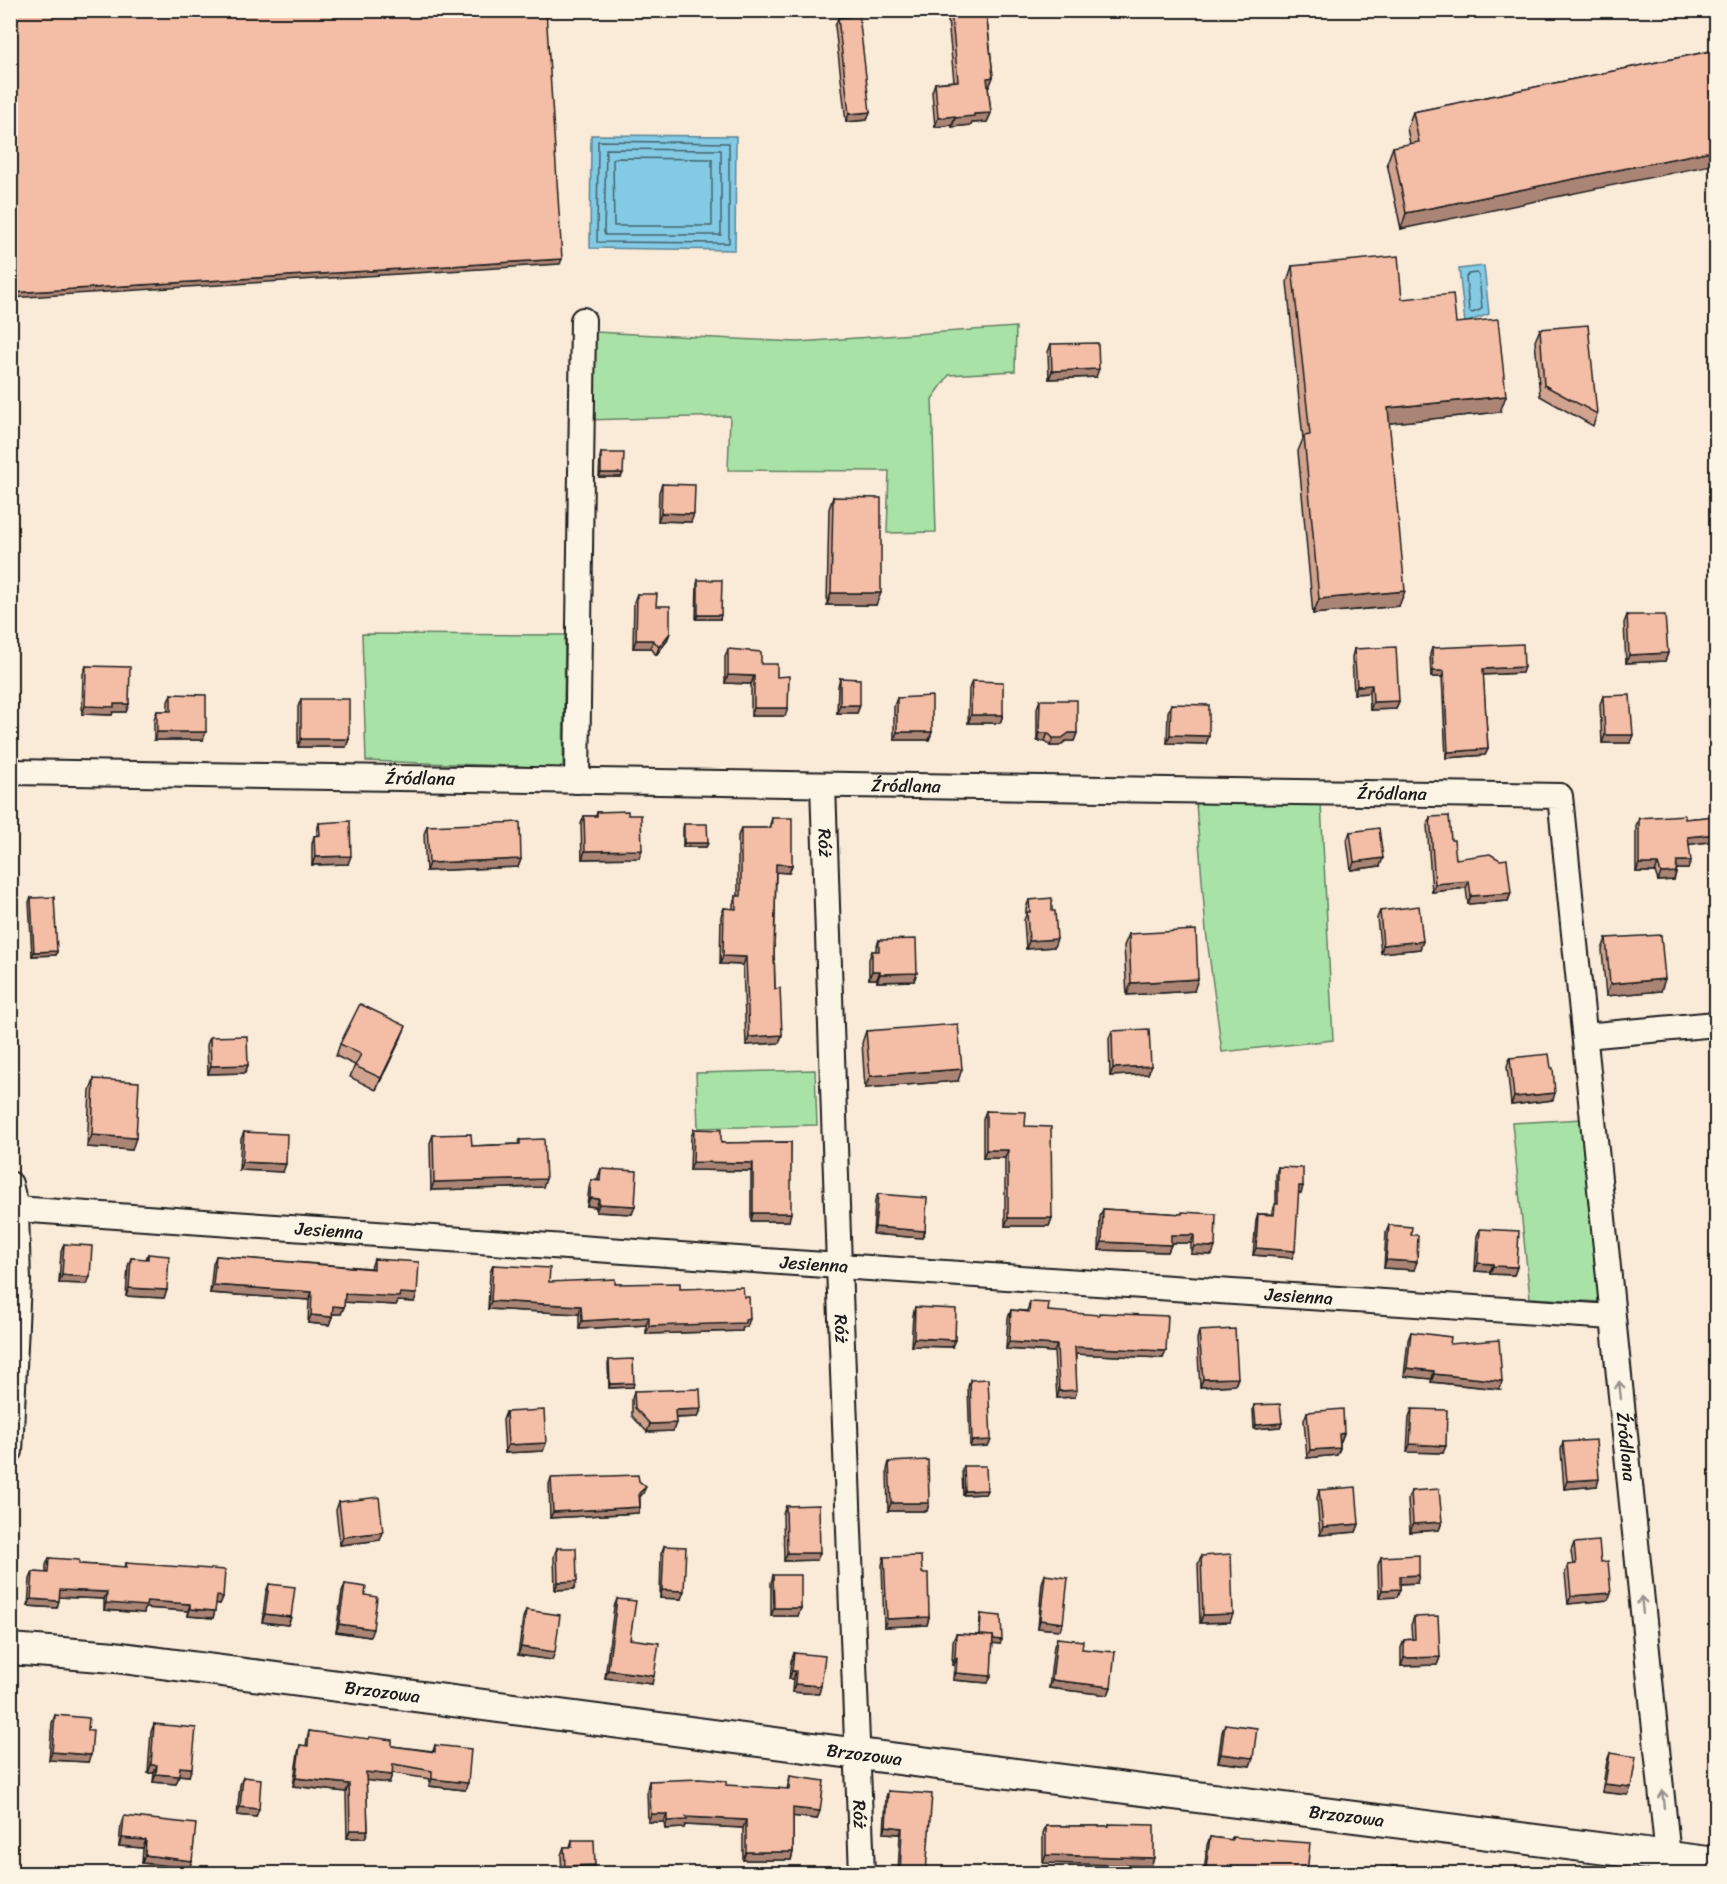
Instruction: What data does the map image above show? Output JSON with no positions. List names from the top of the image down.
{
  "streets": {
    "street": [
      "Źródlana",
      "Róż",
      "Jesienna",
      "Brzozowa"
    ]
  },
  "crossings": [
    ["Źródlana", "Róż"],
    ["Źródlana", "Jesienna"],
    ["Źródlana", "Brzozowa"],
    ["Róż", "Jesienna"],
    ["Róż", "Brzozowa"]
  ]
}
